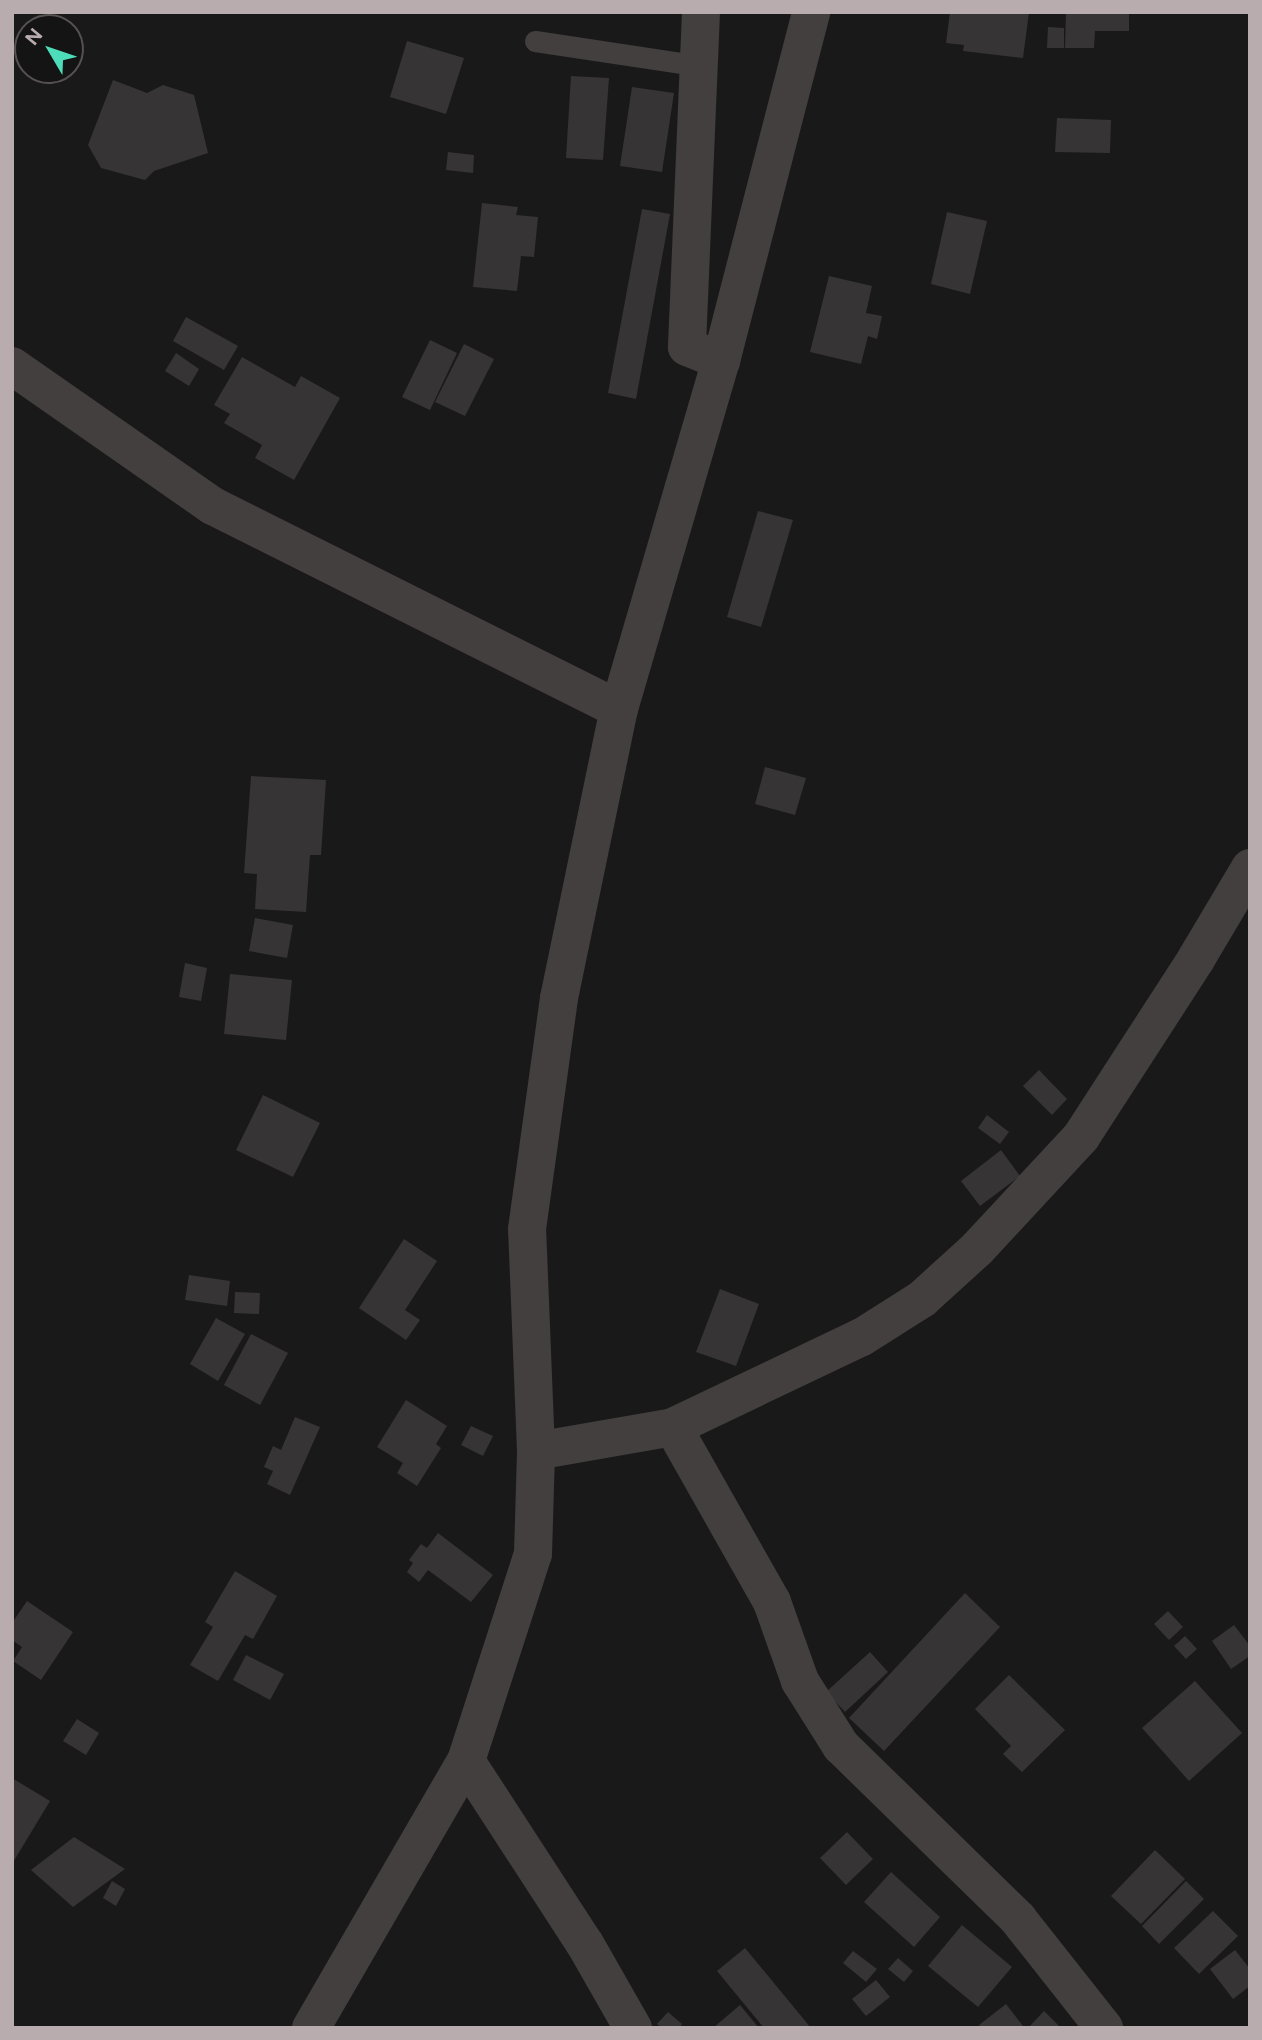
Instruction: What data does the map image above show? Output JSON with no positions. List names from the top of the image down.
{
  "north": "top left"
}
